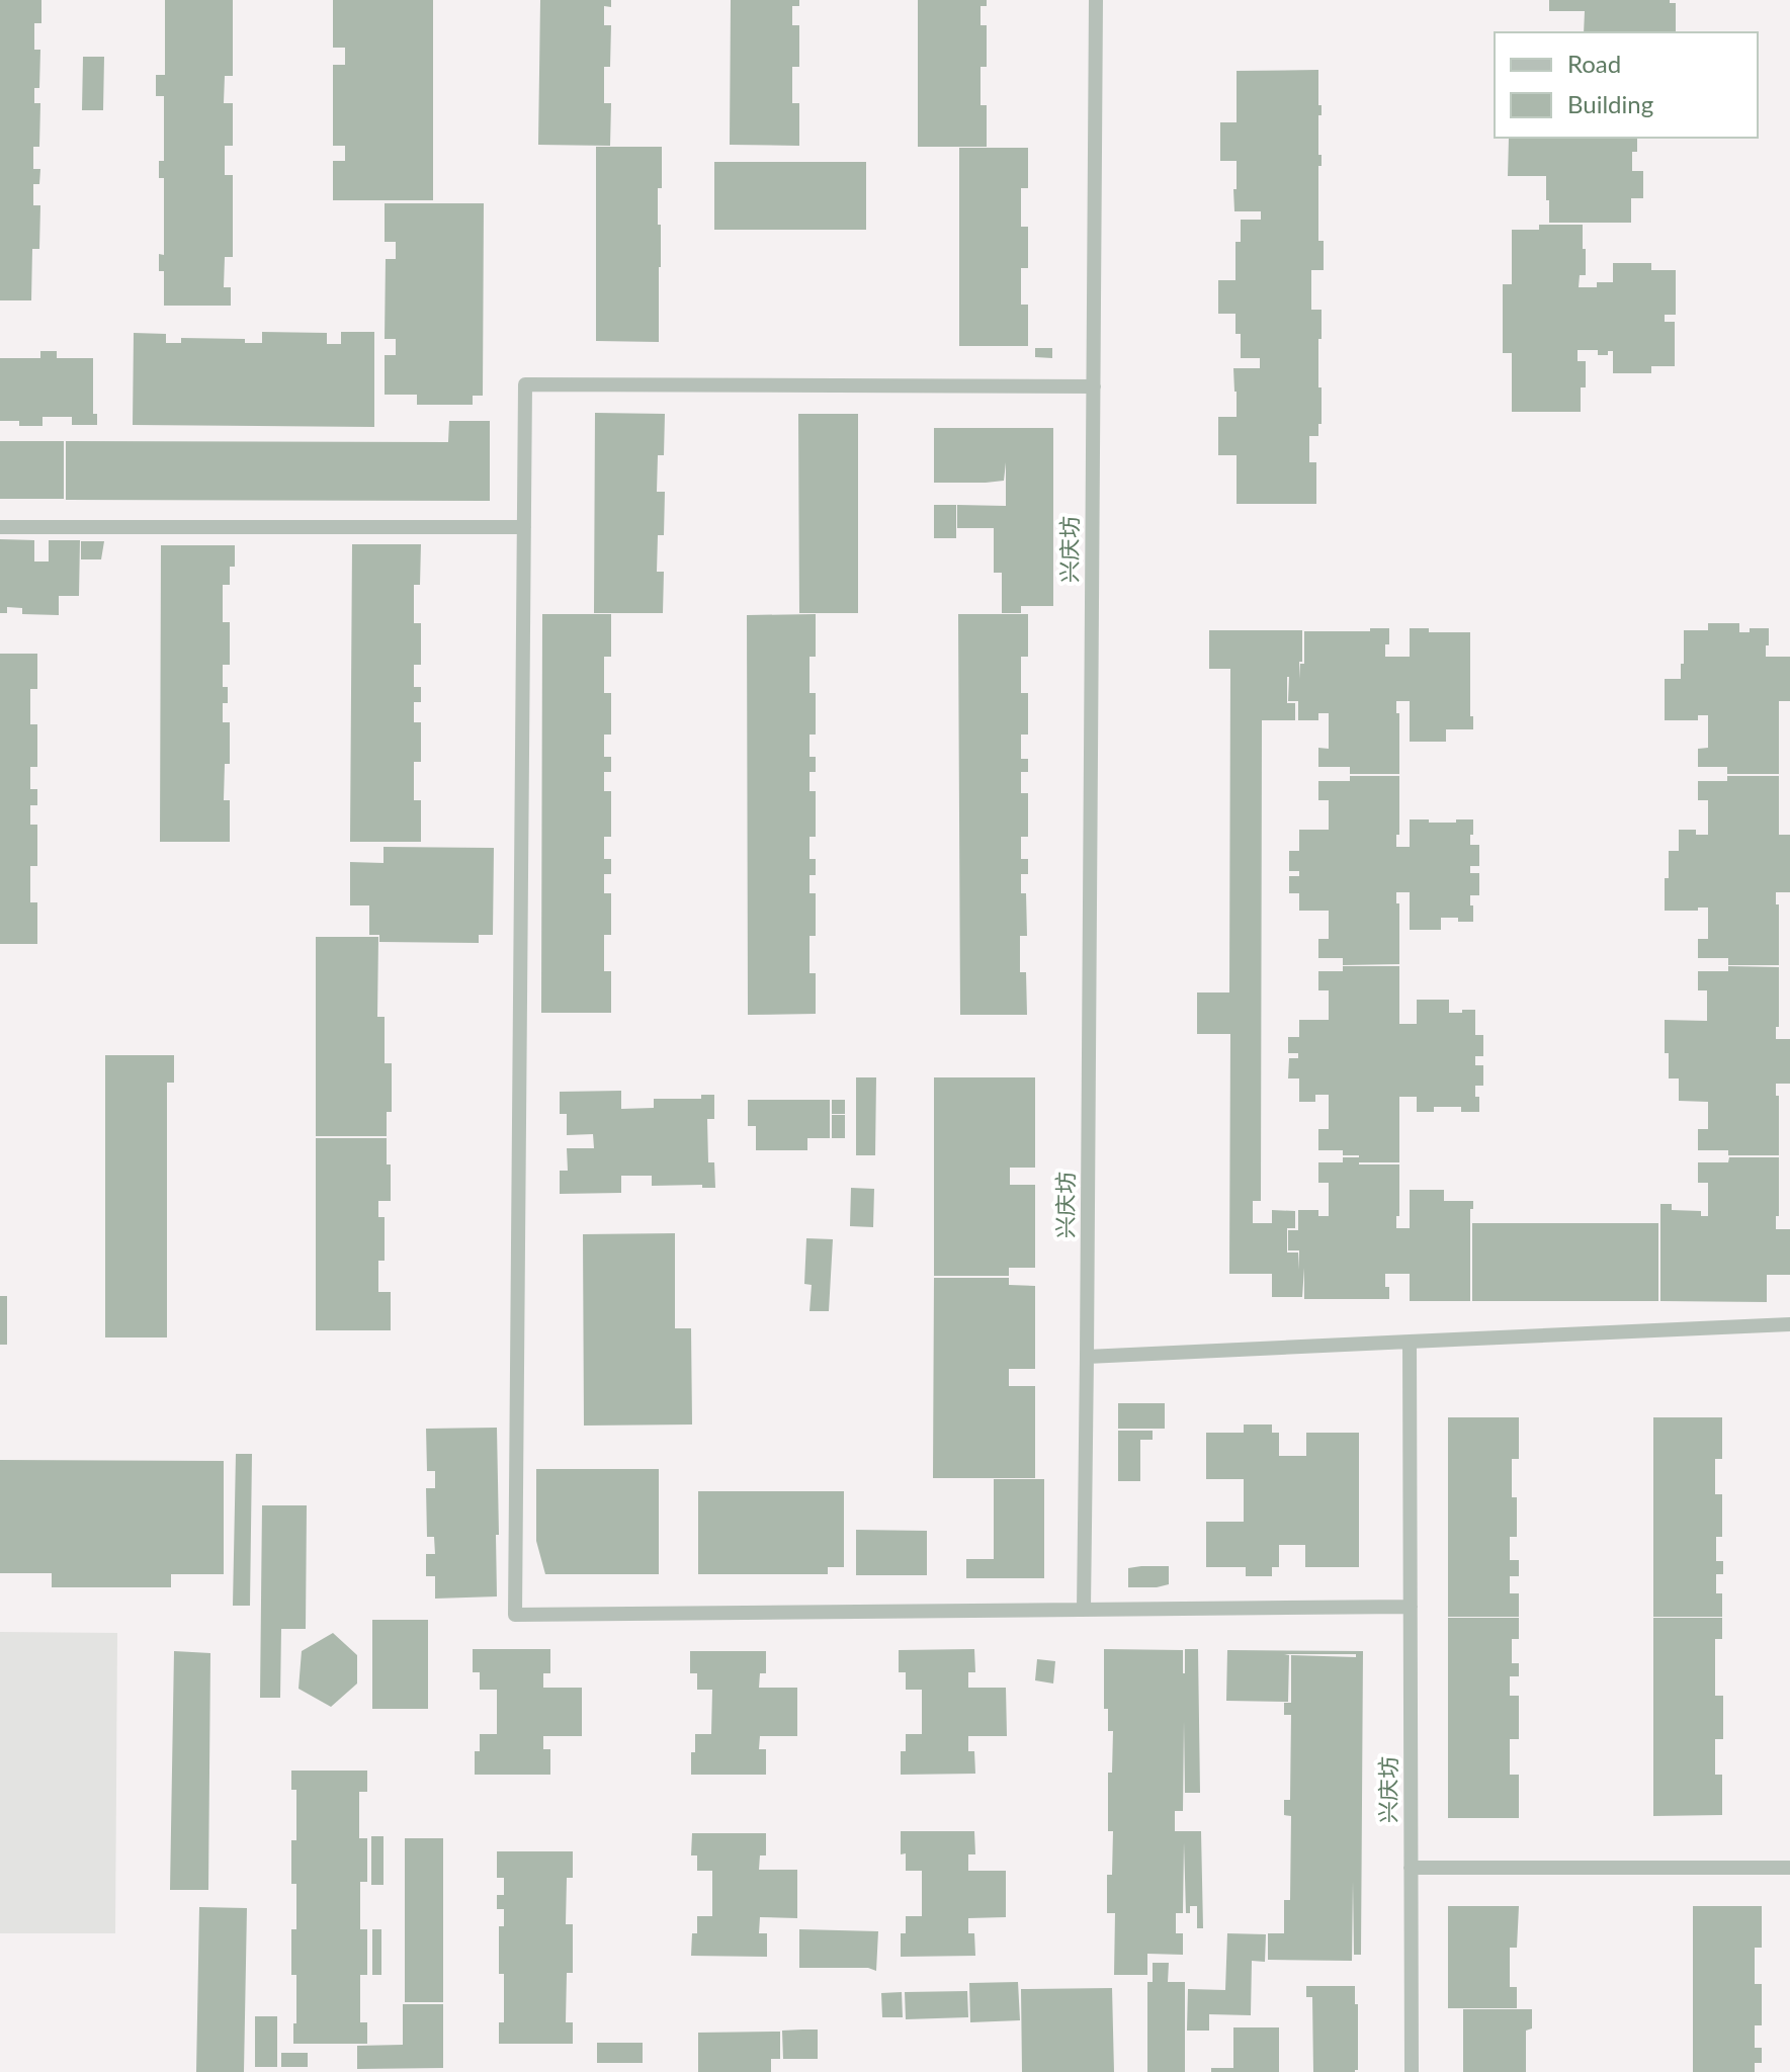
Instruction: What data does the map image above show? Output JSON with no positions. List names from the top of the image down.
{
  "streets": {
    "street": ["兴庆坊"]
  },
  "legend": ["Road", "Building"]
}
